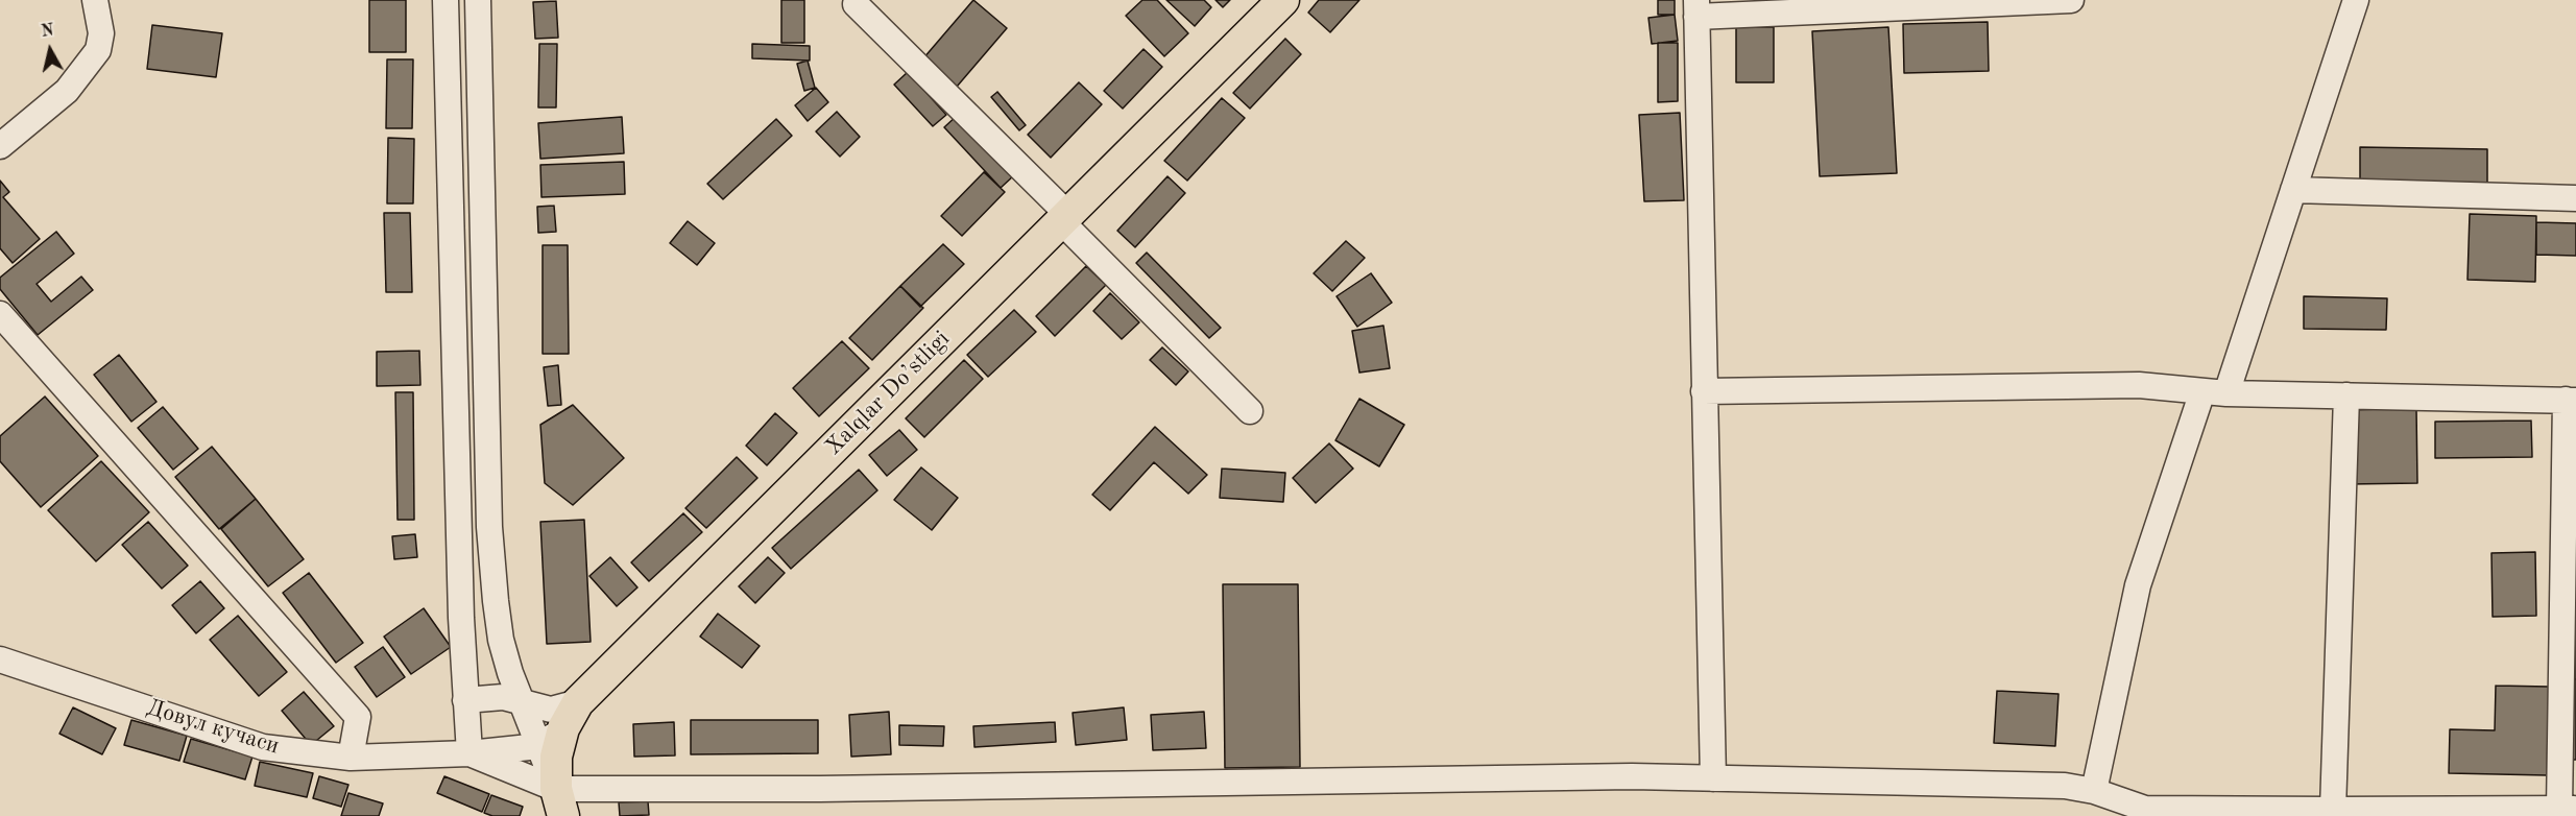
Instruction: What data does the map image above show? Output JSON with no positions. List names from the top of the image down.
{
  "streets": {
    "main road": ["Xalqlar Do’stligi"],
    "street": ["Довул кучаси"]
  },
  "crossings": [
    ["Xalqlar Do’stligi", "Довул кучаси"]
  ],
  "north": "top"
}
